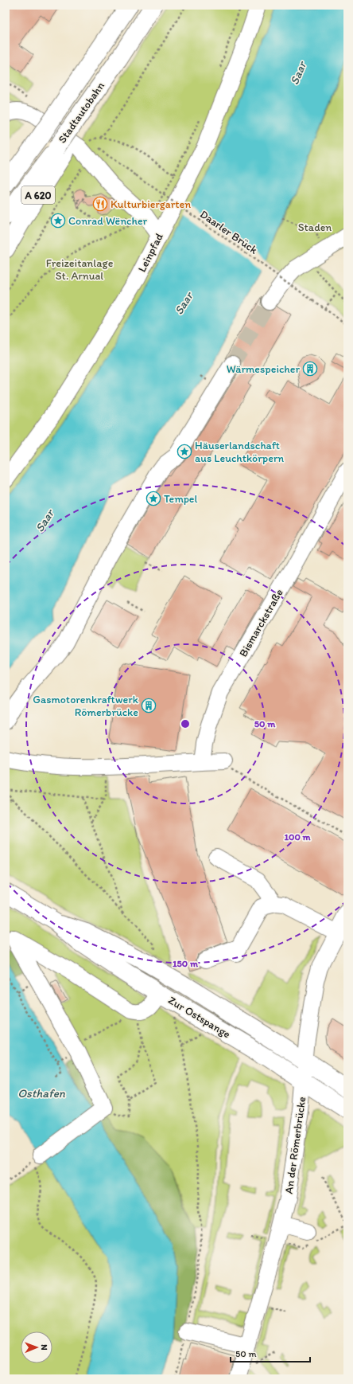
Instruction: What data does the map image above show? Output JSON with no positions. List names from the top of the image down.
{
  "streets": {
    "main road": ["Stadtautobahn", "A 620", "Zur Ostspange"],
    "street": ["Leinpfad", "Bismarckstraße", "An der Römerbrücke"],
    "path": ["Daarler Brück"]
  },
  "crossings": [
    ["Stadtautobahn", "A 620"],
    ["Zur Ostspange", "An der Römerbrücke"]
  ],
  "water": ["Saar", "Osthafen"],
  "parks": ["Staden", "Freizeitanlage St. Arnual"],
  "places": {
    "restaurant": ["Kulturbiergarten"],
    "place": ["Conrad Wëncher", "Häuserlandschaft aus Leuchtkörpern", "Tempel"],
    "building": ["Wärmespeicher", "Gasmotorenkraftwerk Römerbrücke"]
  },
  "scale_bar": "50 m",
  "north": "right",
  "rings": ["50 m", "100 m", "150 m"]
}
